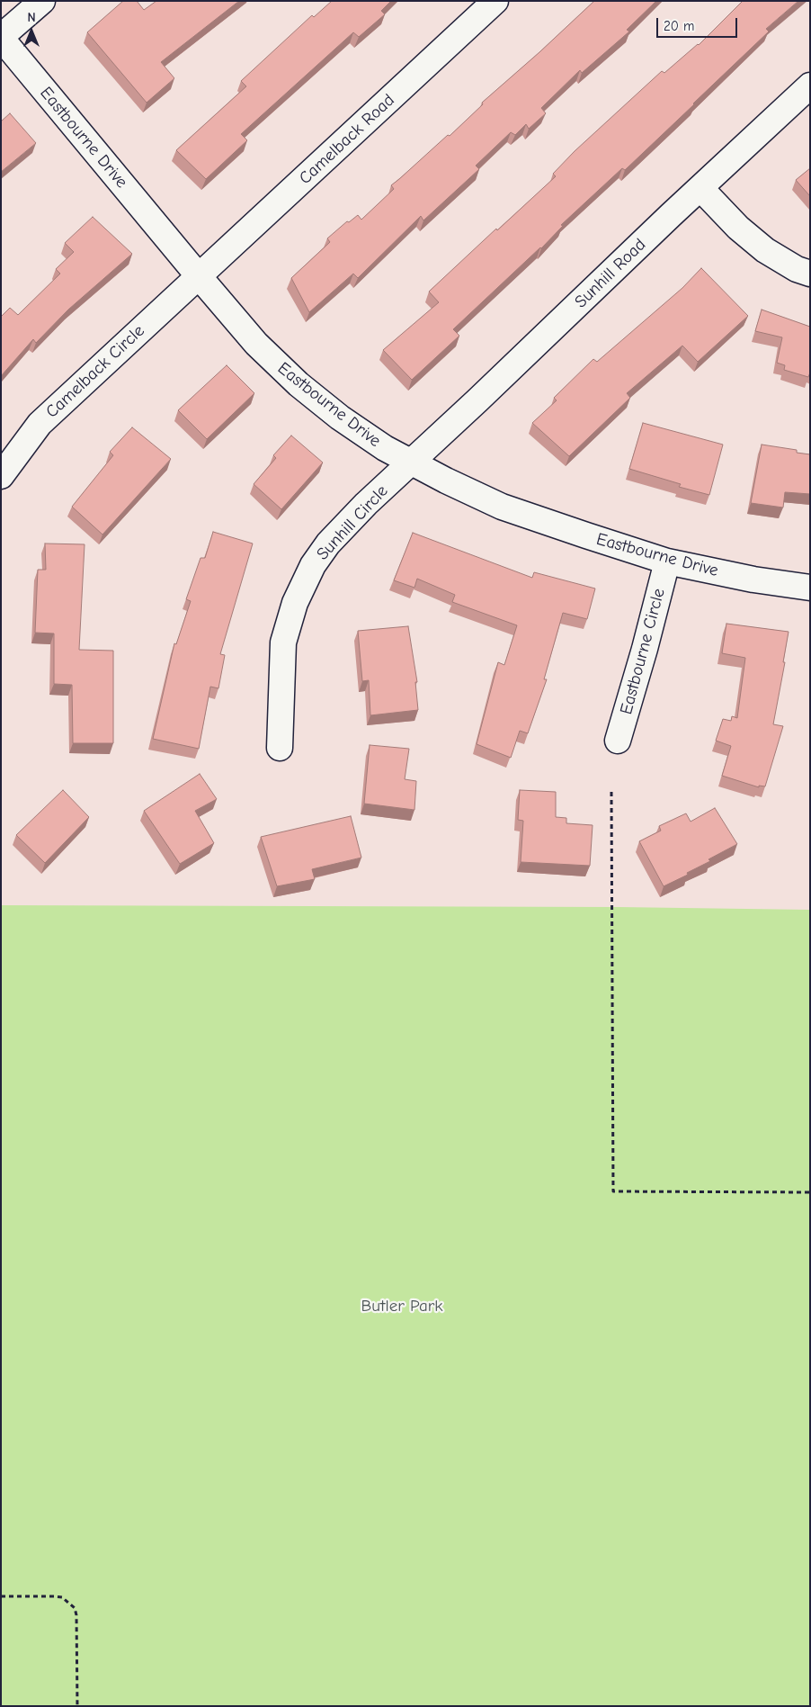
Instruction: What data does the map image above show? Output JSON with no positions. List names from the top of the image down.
{
  "streets": {
    "street": [
      "Eastbourne Drive",
      "Camelback Road",
      "Sunhill Road",
      "Camelback Circle",
      "Sunhill Circle",
      "Eastbourne Circle"
    ]
  },
  "crossings": [
    ["Eastbourne Drive", "Camelback Road"],
    ["Eastbourne Drive", "Sunhill Road"],
    ["Eastbourne Drive", "Camelback Circle"],
    ["Eastbourne Drive", "Sunhill Circle"],
    ["Eastbourne Drive", "Eastbourne Circle"],
    ["Camelback Road", "Camelback Circle"],
    ["Sunhill Road", "Sunhill Circle"]
  ],
  "parks": ["Butler Park"],
  "scale_bar": "20 m",
  "north": "top"
}
